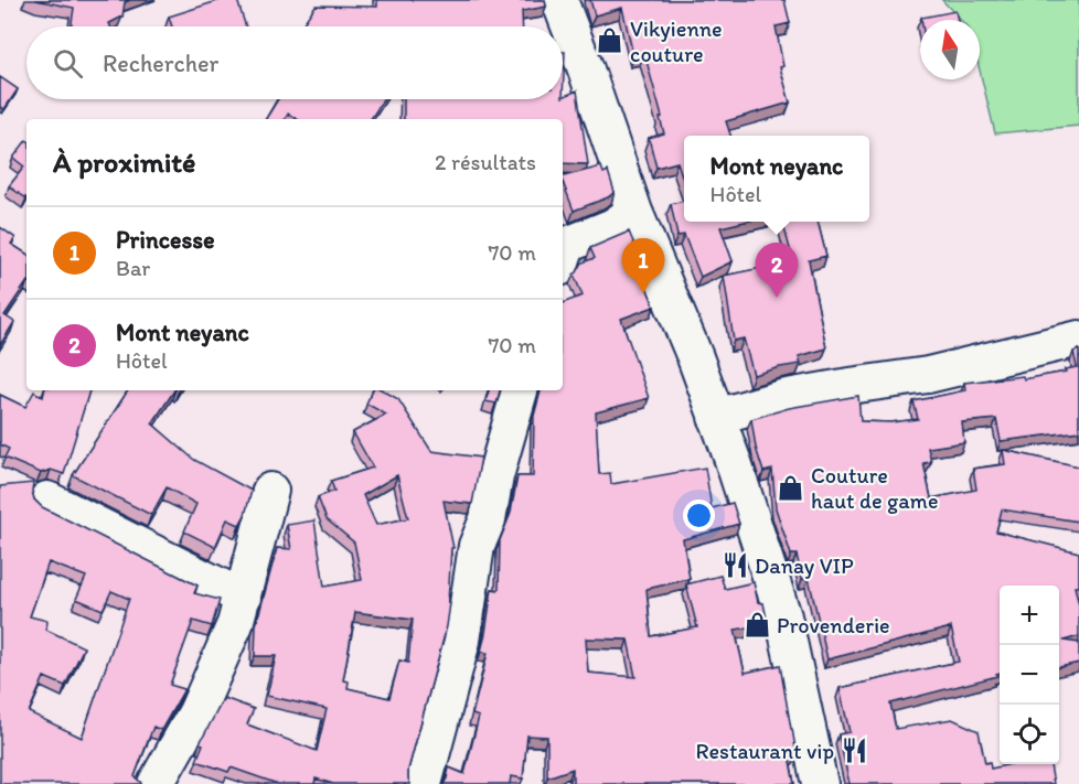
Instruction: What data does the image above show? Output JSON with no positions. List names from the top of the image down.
{
  "places": {
    "shop": ["Vikyienne couture", "Couture haut de game", "Provenderie"],
    "restaurant": ["Danay VIP", "Restaurant vip"]
  },
  "north": "top",
  "page": {
    "search": "Rechercher",
    "heading": ["À proximité", "2 résultats"],
    "popup": ["Mont neyanc", "Hôtel"],
    "list": [
      {
        "mark": "1",
        "name": "Princesse",
        "note": "Bar",
        "value": "70 m"
      },
      {
        "mark": "2",
        "name": "Mont neyanc",
        "note": "Hôtel",
        "value": "70 m"
      }
    ],
    "pins": ["1", "2"],
    "map_buttons": ["+", "−"]
  }
}
